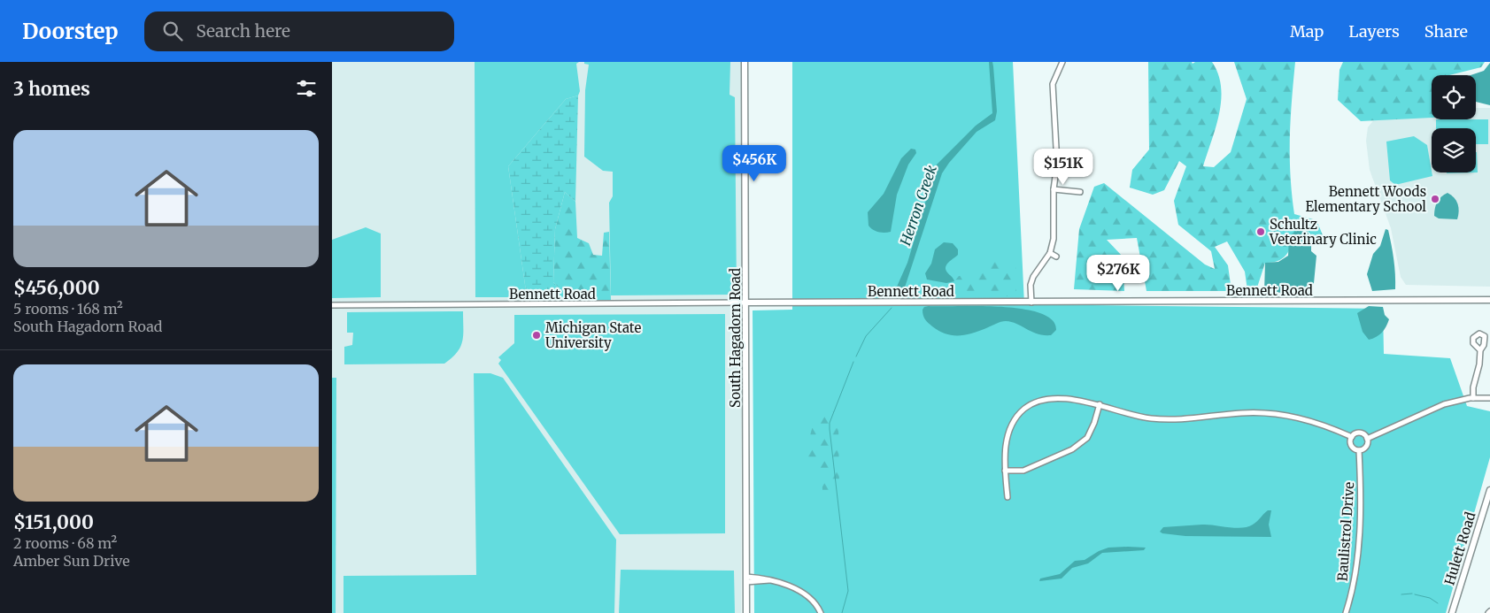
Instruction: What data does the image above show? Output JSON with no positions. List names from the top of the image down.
{
  "streets": {
    "street": [
      "Bennett Road",
      "South Hagadorn Road",
      "Baulistrol Drive",
      "Hulett Road"
    ]
  },
  "crossings": [
    ["Bennett Road", "South Hagadorn Road"]
  ],
  "water": ["Herron Creek"],
  "places": ["Bennett Woods Elementary School", "Schultz Veterinary Clinic", "Michigan State University"],
  "page": {
    "header": "Doorstep",
    "search": "Search here",
    "nav": ["Map", "Layers", "Share"],
    "heading": "3 homes",
    "list": [
      {
        "name": "$456,000",
        "note": "5 rooms · 168 m² · South Hagadorn Road"
      },
      {
        "name": "$151,000",
        "note": "2 rooms · 68 m² · Amber Sun Drive"
      }
    ],
    "price": ["$456K", "$151K", "$276K"]
  }
}
